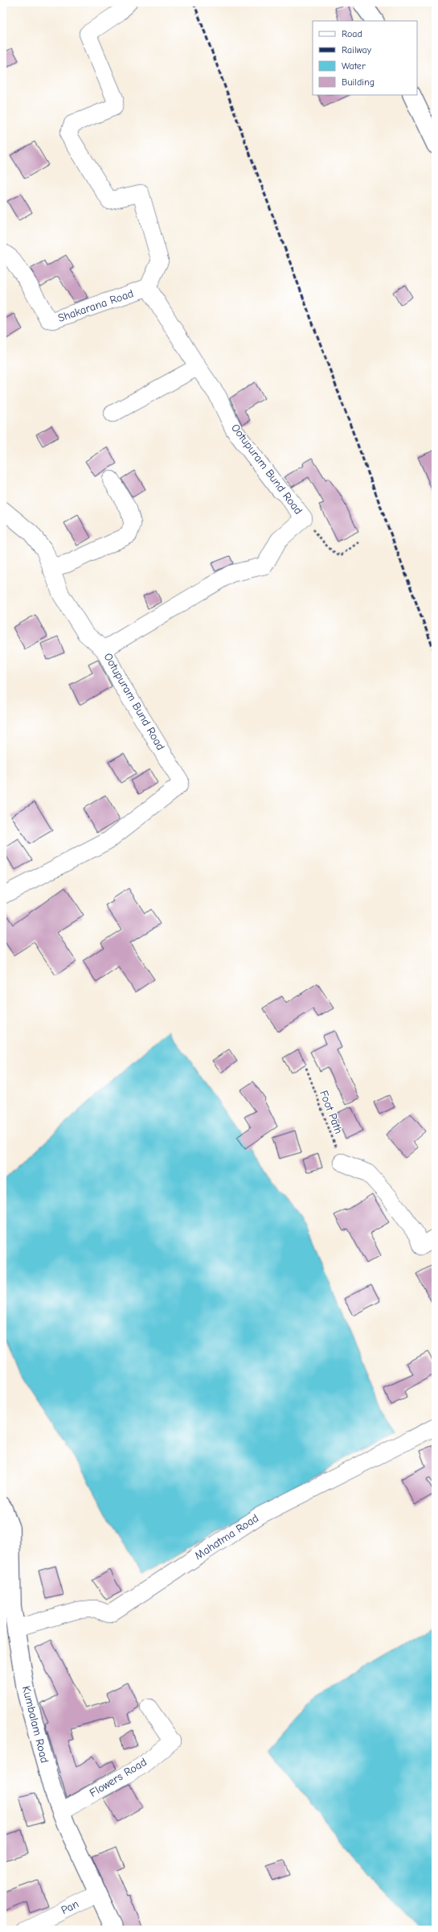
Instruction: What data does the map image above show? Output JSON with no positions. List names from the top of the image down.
{
  "streets": {
    "main road": ["Kumbalam Road"],
    "street": [
      "Shakarana Road",
      "Ootupuram Bund Road",
      "Mahatma Road",
      "Flowers Road",
      "Pan"
    ],
    "path": ["Foot Path"]
  },
  "crossings": [
    ["Shakarana Road", "Ootupuram Bund Road"],
    ["Mahatma Road", "Kumbalam Road"],
    ["Kumbalam Road", "Flowers Road"],
    ["Kumbalam Road", "Pan"]
  ],
  "legend": [
    "Road",
    "Railway",
    "Water",
    "Building"
  ]
}
